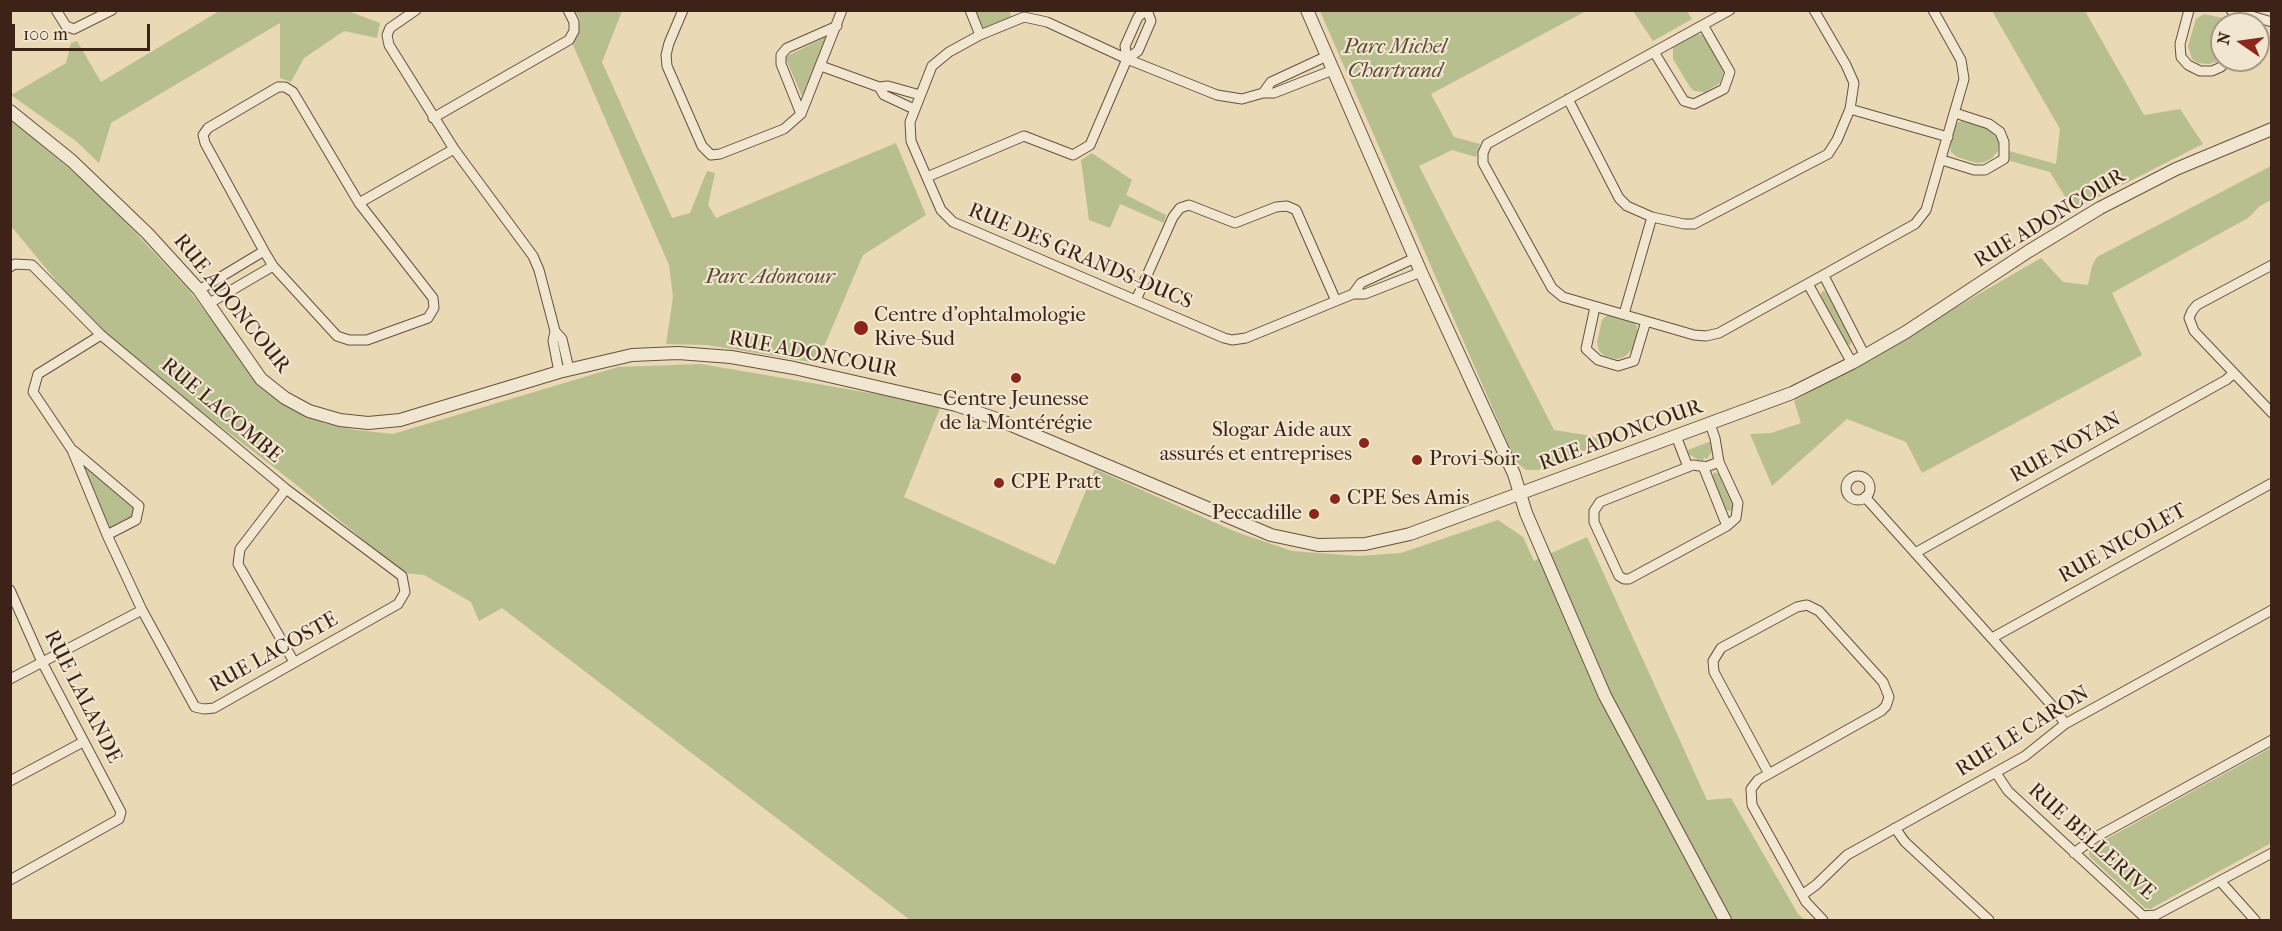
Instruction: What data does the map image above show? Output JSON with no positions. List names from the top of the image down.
{
  "streets": {
    "street": [
      "RUE ADONCOUR",
      "RUE DES GRANDS-DUCS",
      "RUE LACOMBE",
      "RUE NOYAN",
      "RUE NICOLET",
      "RUE LACOSTE",
      "RUE LALANDE",
      "RUE LE CARON",
      "RUE BELLERIVE"
    ]
  },
  "crossings": [
    ["RUE LACOMBE", "RUE LACOSTE"],
    ["RUE LE CARON", "RUE BELLERIVE"]
  ],
  "parks": ["Parc Michel Chartrand", "Parc Adoncour"],
  "places": [
    "Centre d'ophtalmologie Rive-Sud",
    "Centre Jeunesse de la Montérégie",
    "Slogar Aide aux assurés et entreprises",
    "Provi-Soir",
    "CPE Pratt",
    "CPE Ses Amis",
    "Peccadille"
  ],
  "scale_bar": "100 m",
  "north": "left"
}
